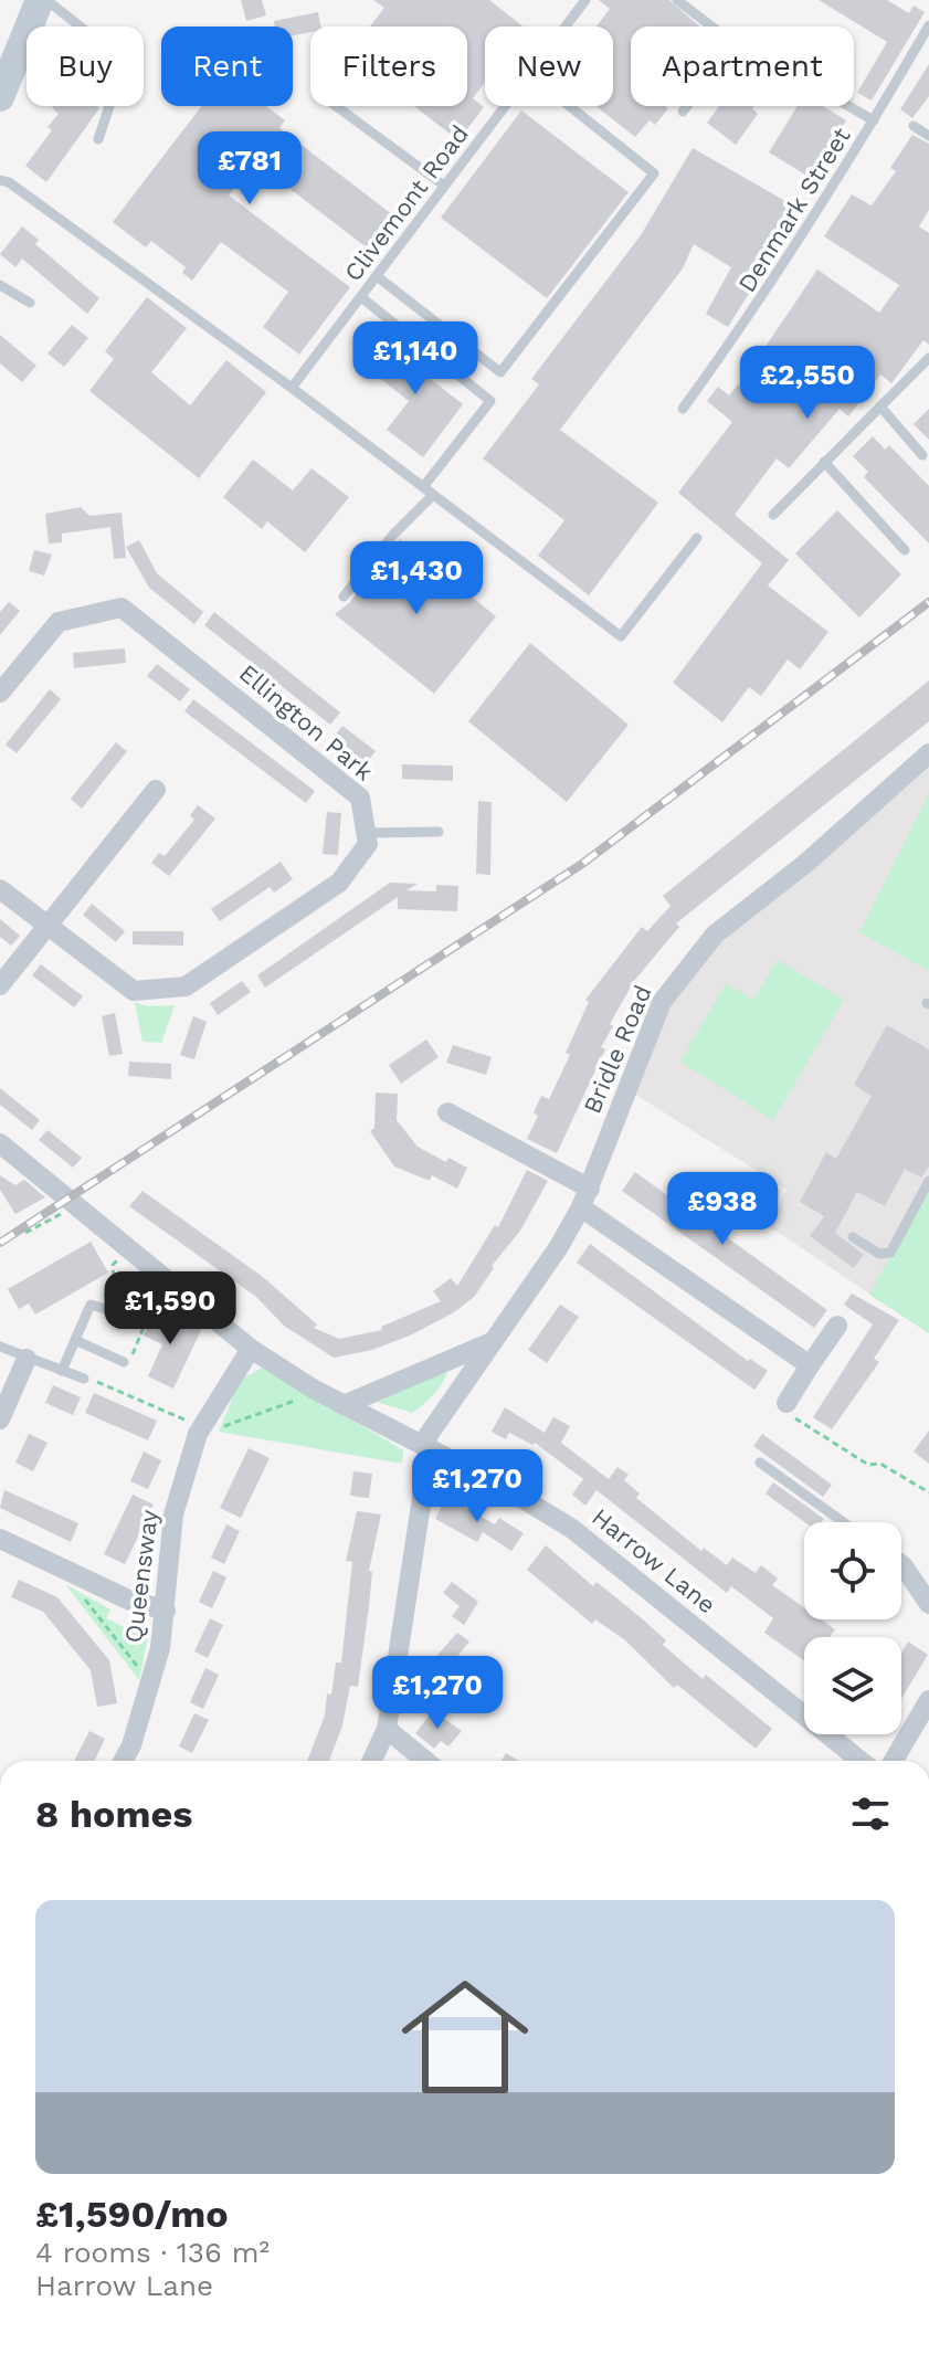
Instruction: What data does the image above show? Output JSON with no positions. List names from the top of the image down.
{
  "streets": {
    "street": [
      "Ellington Park",
      "Bridle Road",
      "Harrow Lane",
      "Queensway"
    ],
    "lane": ["Clivemont Road", "Denmark Street"]
  },
  "crossings": [
    ["Bridle Road", "Harrow Lane"],
    ["Harrow Lane", "Queensway"]
  ],
  "page": {
    "chip": [
      "Buy",
      "Rent",
      "Filters",
      "New",
      "Apartment"
    ],
    "price": [
      "£781",
      "£1,140",
      "£2,550",
      "£1,430",
      "£938",
      "£1,590",
      "£1,270",
      "£1,270"
    ],
    "heading": "8 homes",
    "list": [
      {
        "name": "£1,590/mo",
        "note": "4 rooms · 136 m² · Harrow Lane"
      }
    ]
  }
}
